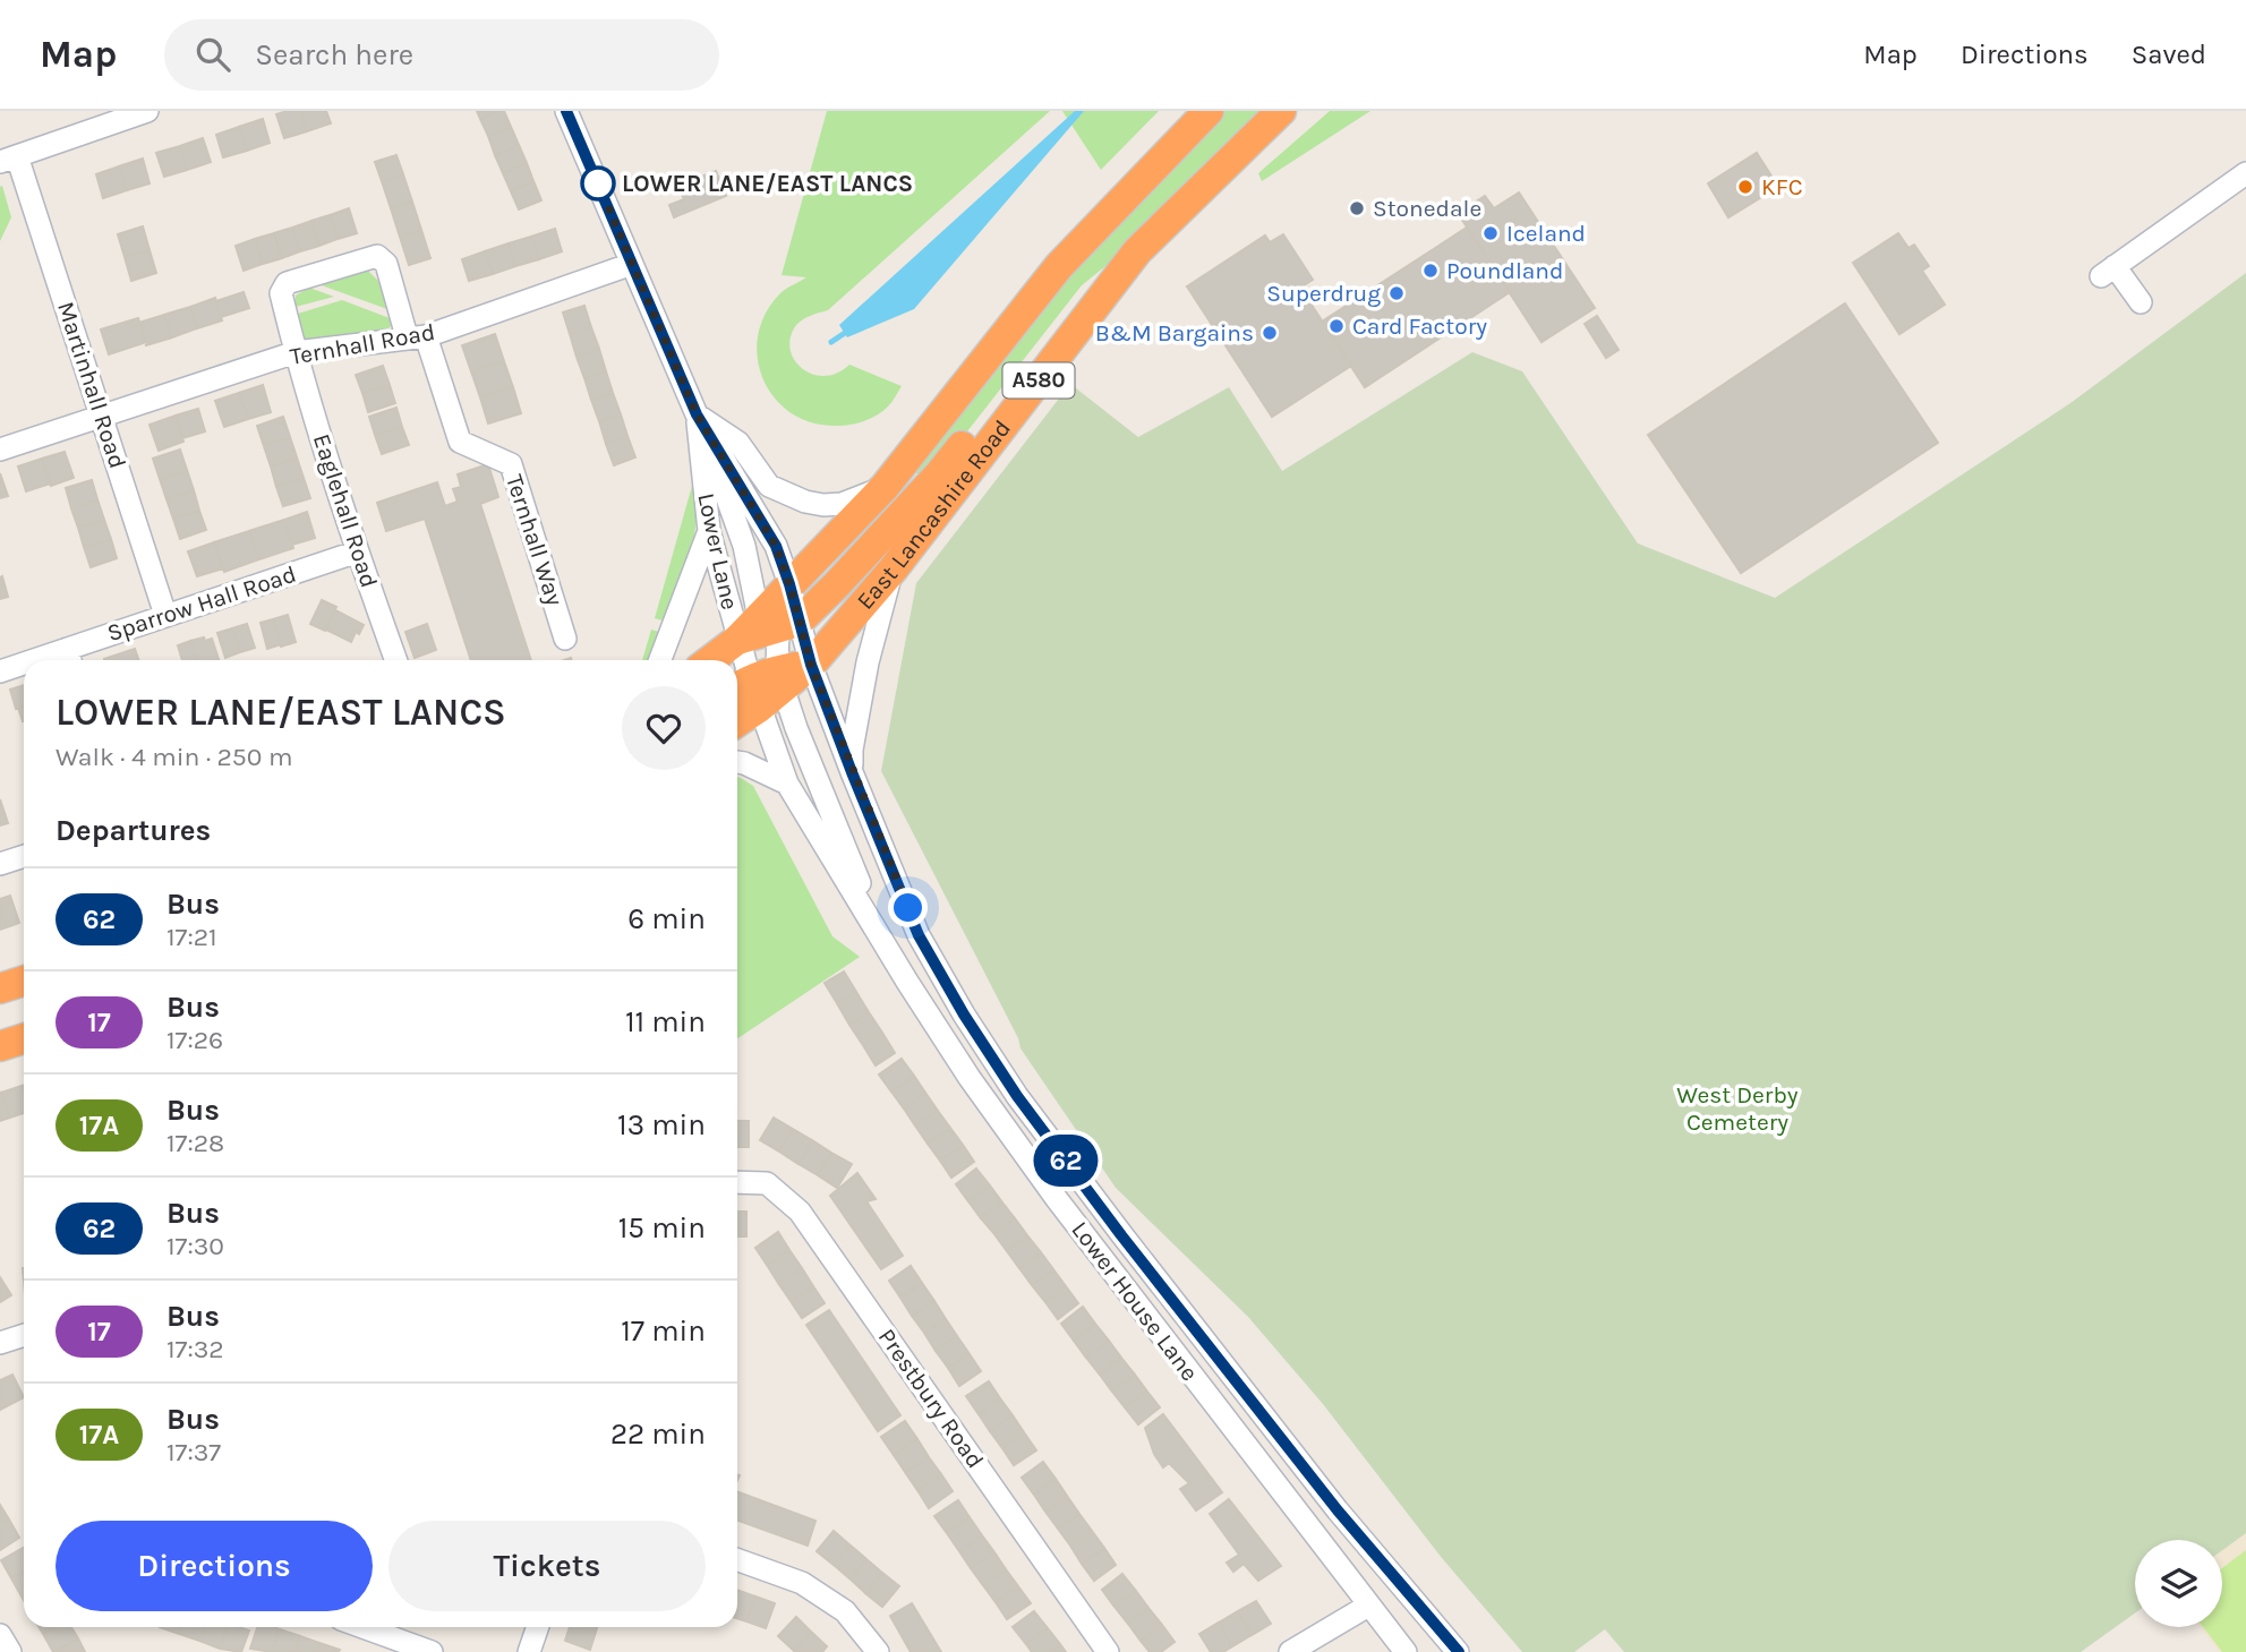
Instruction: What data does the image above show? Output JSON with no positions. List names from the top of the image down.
{
  "streets": {
    "highway": ["A580", "East Lancashire Road"],
    "street": [
      "Ternhall Road",
      "Martinhall Road",
      "Eaglehall Road",
      "Ternhall Way",
      "Lower Lane",
      "Sparrow Hall Road",
      "Lower House Lane",
      "Prestbury Road"
    ]
  },
  "crossings": [
    ["Ternhall Road", "Martinhall Road"],
    ["Ternhall Road", "Eaglehall Road"],
    ["Ternhall Road", "Ternhall Way"],
    ["Ternhall Road", "Lower Lane"],
    ["A580", "Lower Lane"],
    ["A580", "Lower House Lane"],
    ["Martinhall Road", "Sparrow Hall Road"],
    ["Eaglehall Road", "Ternhall Way"],
    ["Eaglehall Road", "Sparrow Hall Road"],
    ["East Lancashire Road", "Lower House Lane"],
    ["Lower Lane", "Lower House Lane"]
  ],
  "parks": ["West Derby Cemetery"],
  "places": [
    "LOWER LANE/EAST LANCS",
    "KFC",
    "Stonedale",
    "Iceland",
    "Poundland",
    "Superdrug",
    "Card Factory",
    "B&M Bargains"
  ],
  "lines": ["bus line 62"],
  "page": {
    "header": "Map",
    "search": "Search here",
    "nav": ["Map", "Directions", "Saved"],
    "on_map": "62",
    "heading": [
      ["LOWER LANE/EAST LANCS", "Walk · 4 min · 250 m"],
      "Departures"
    ],
    "list": [
      {
        "mark": "62",
        "name": "Bus",
        "note": "17:21",
        "value": "6 min"
      },
      {
        "mark": "17",
        "name": "Bus",
        "note": "17:26",
        "value": "11 min"
      },
      {
        "mark": "17A",
        "name": "Bus",
        "note": "17:28",
        "value": "13 min"
      },
      {
        "mark": "62",
        "name": "Bus",
        "note": "17:30",
        "value": "15 min"
      },
      {
        "mark": "17",
        "name": "Bus",
        "note": "17:32",
        "value": "17 min"
      },
      {
        "mark": "17A",
        "name": "Bus",
        "note": "17:37",
        "value": "22 min"
      }
    ],
    "buttons": ["Directions", "Tickets"]
  }
}
